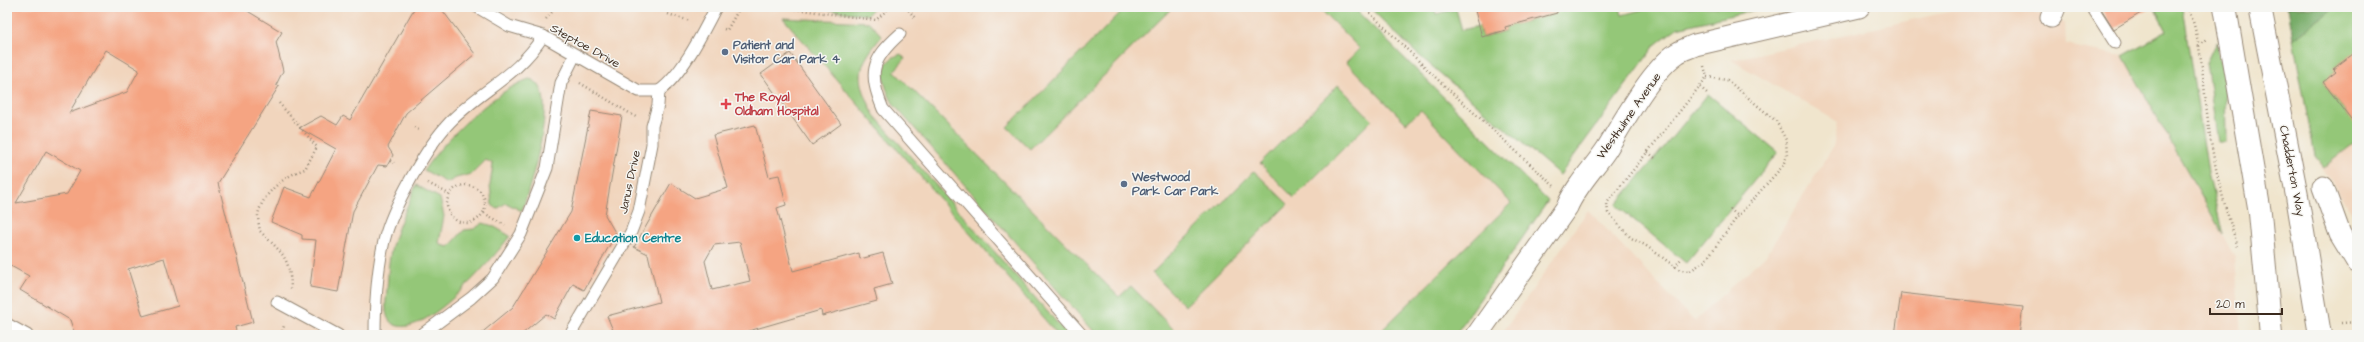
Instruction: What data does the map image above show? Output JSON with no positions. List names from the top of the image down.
{
  "streets": {
    "highway": ["Chadderton Way"],
    "street": ["Westhulme Avenue"],
    "lane": ["Steptoe Drive", "Janus Drive"]
  },
  "crossings": [
    ["Steptoe Drive", "Janus Drive"]
  ],
  "places": {
    "other": ["Patient and Visitor Car Park 4", "Westwood Park Car Park", "Education Centre"],
    "health": ["The Royal Oldham Hospital"]
  },
  "scale_bar": "20 m"
}
